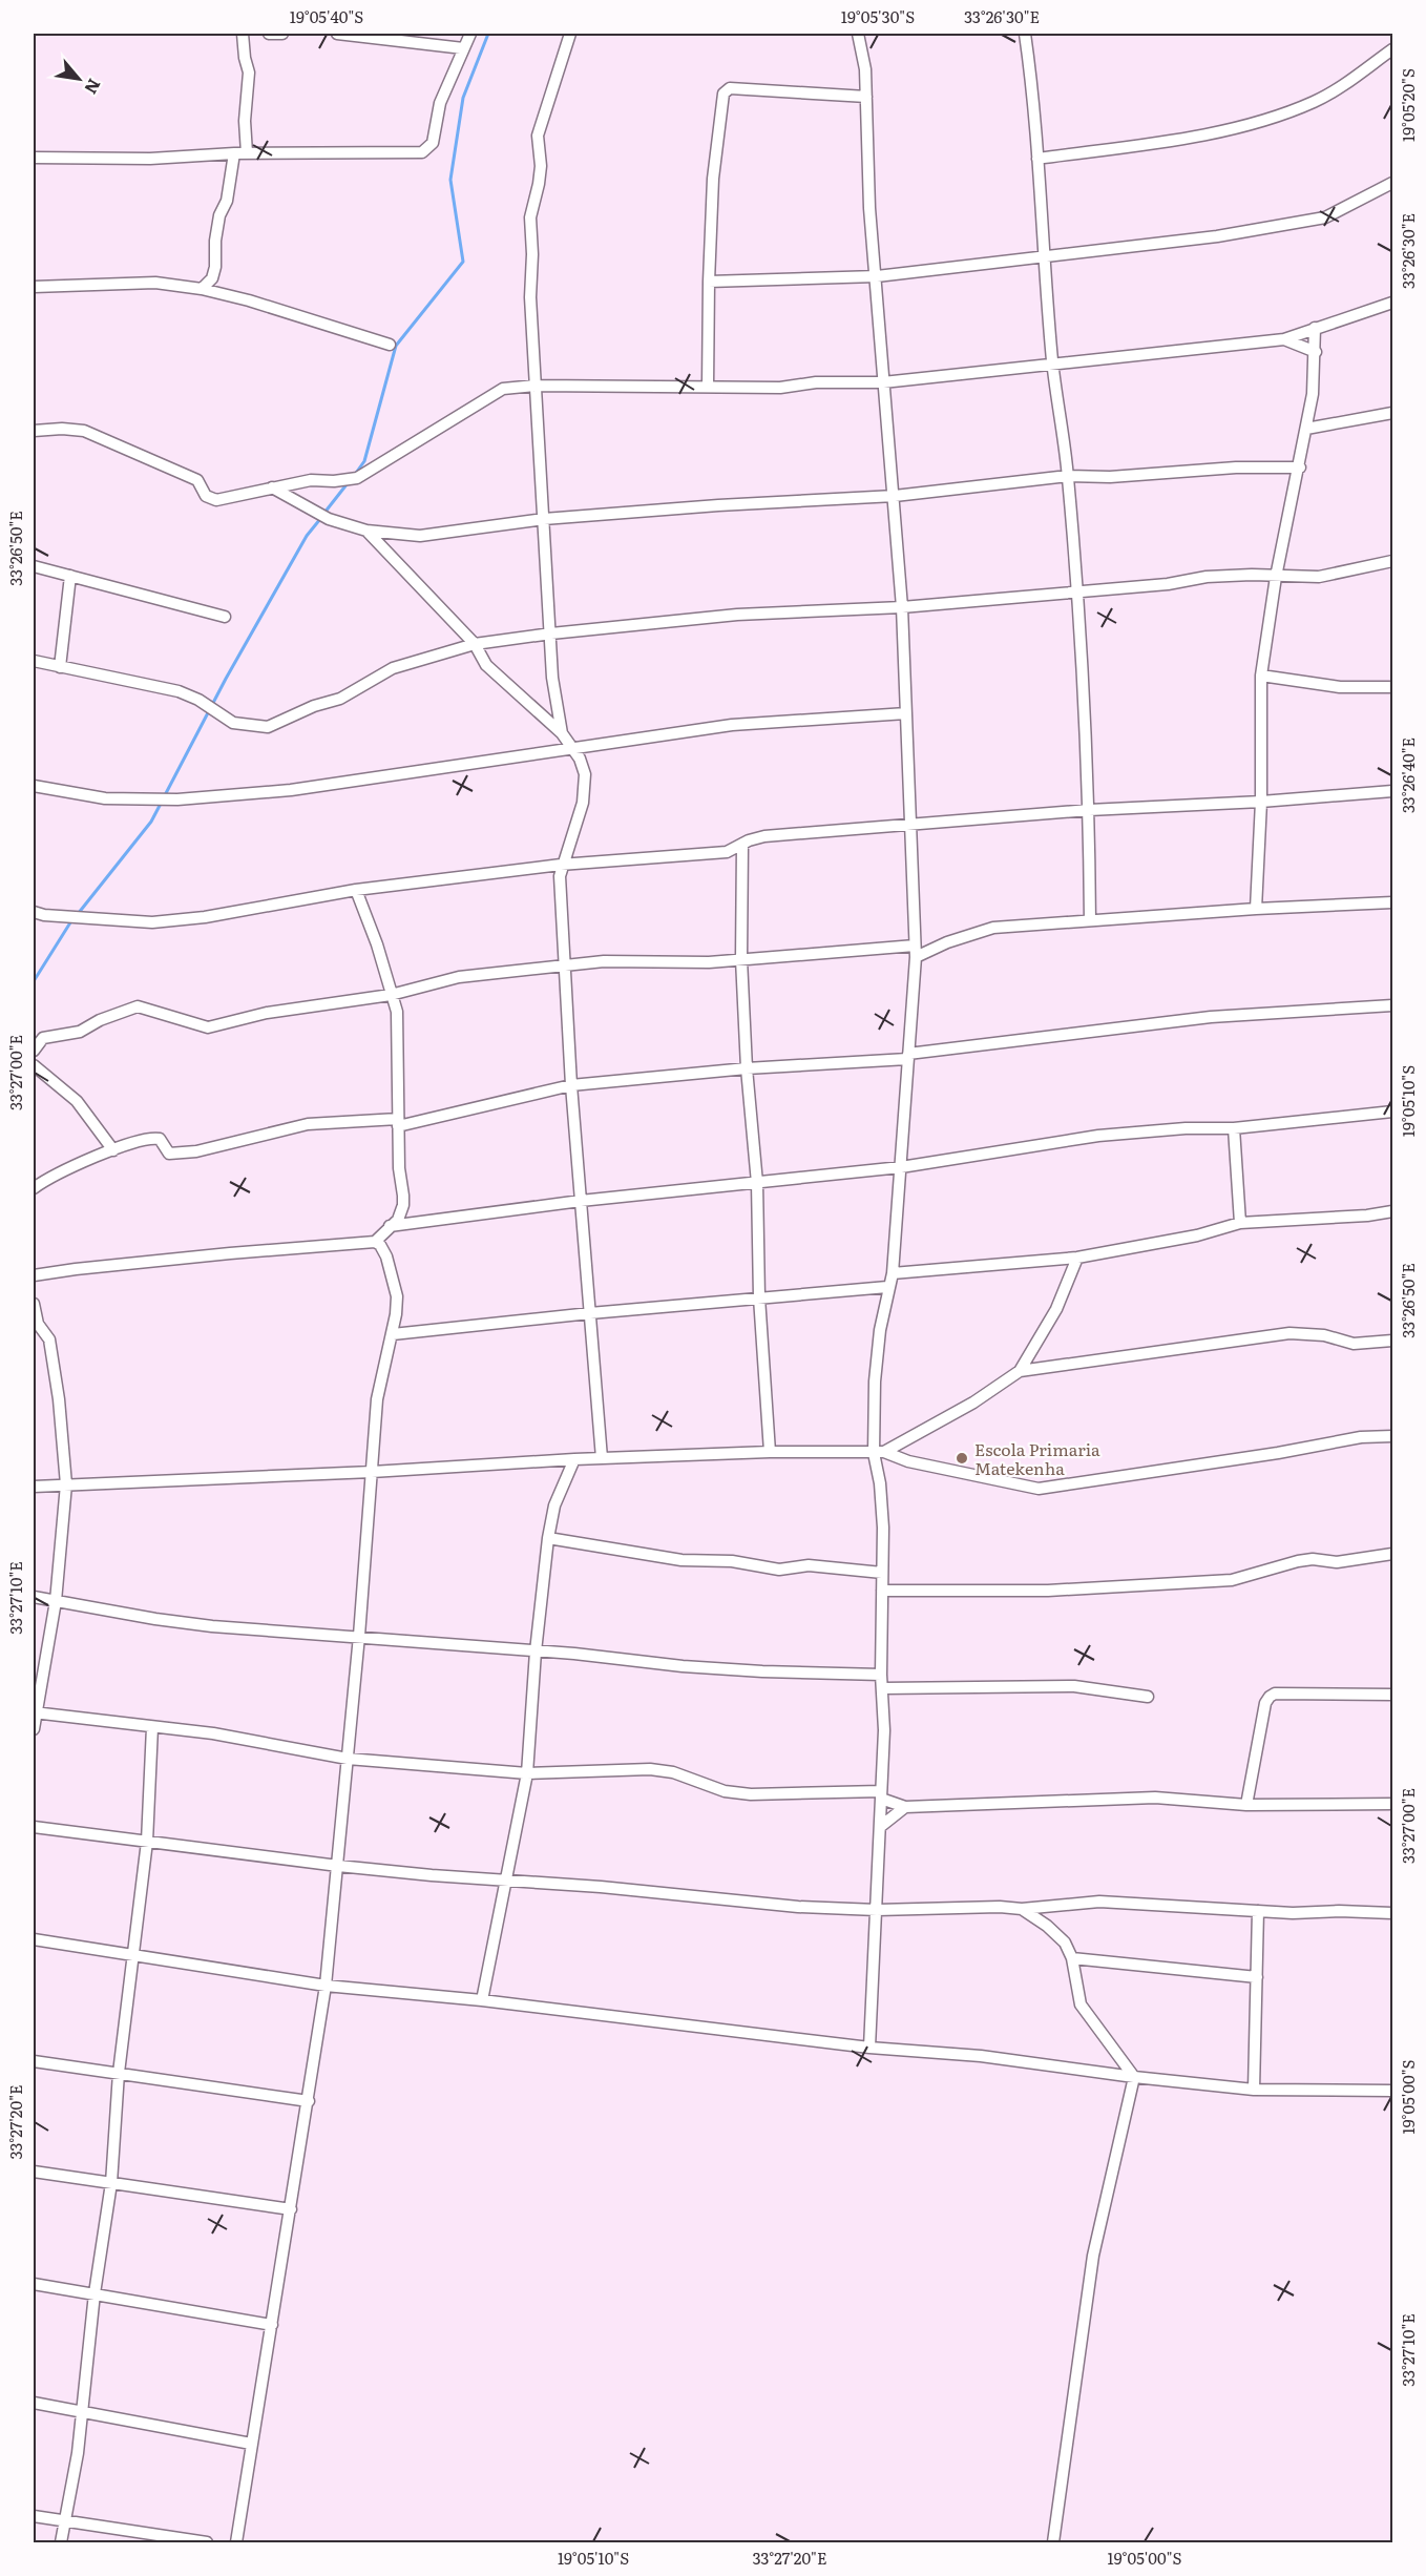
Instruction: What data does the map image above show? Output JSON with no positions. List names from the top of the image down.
{
  "places": ["Escola Primaria Matekenha"],
  "north": "bottom right",
  "coordinates": [
    "19°05'40\"S",
    "19°05'30\"S",
    "33°26'30\"E",
    "19°05'20\"S",
    "33°26'50\"E",
    "33°26'40\"E",
    "33°27'00\"E",
    "19°05'10\"S",
    "33°27'10\"E",
    "19°05'00\"S",
    "33°27'20\"E"
  ]
}
